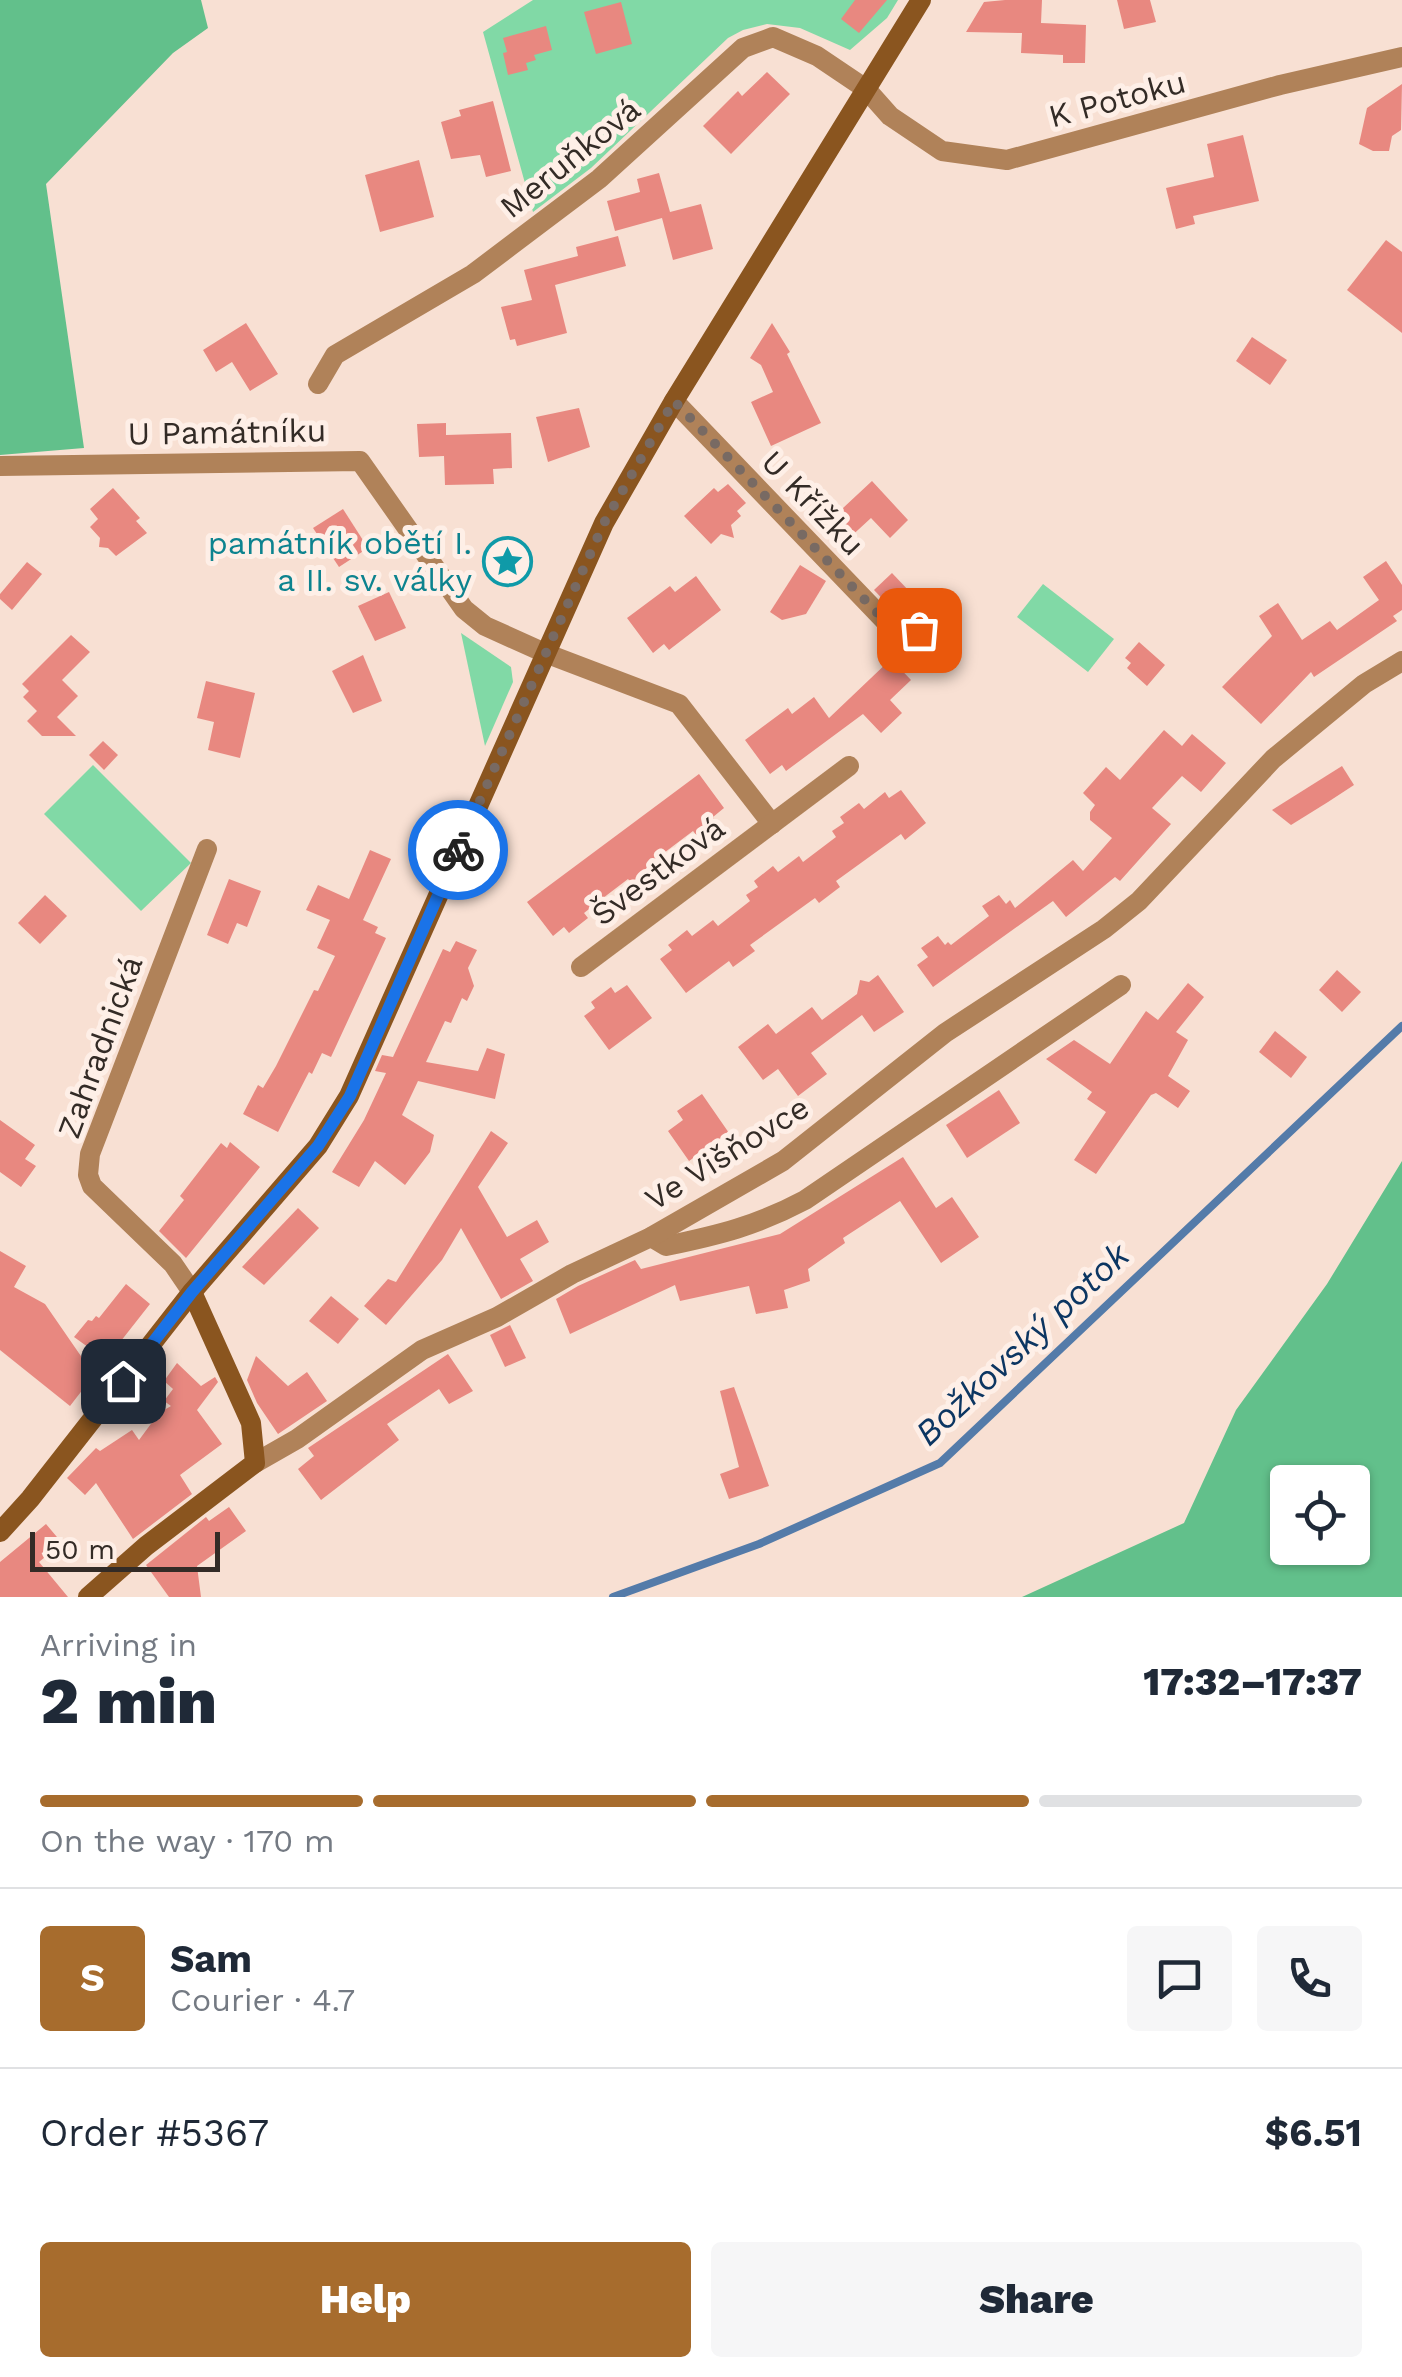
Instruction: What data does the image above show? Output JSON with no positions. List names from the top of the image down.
{
  "streets": {
    "street": [
      "K Potoku",
      "Meruňková",
      "U Památníku",
      "U Křížku",
      "Švestková",
      "Zahradnická",
      "Ve Višňovce"
    ]
  },
  "crossings": [
    ["K Potoku", "Meruňková"],
    ["U Památníku", "Švestková"]
  ],
  "water": ["Božkovský potok"],
  "places": {
    "place": ["památník obětí I. a II. sv. války"]
  },
  "scale_bar": "50 m",
  "page": {
    "scale": "50 m",
    "heading": ["2 min", "Arriving in", "17:32–17:37"],
    "panel": [
      "Sam",
      "Courier · 4.7",
      "Order #5367",
      "$6.51"
    ],
    "bar": "On the way · 170 m",
    "round": "S",
    "buttons": ["Help", "Share"]
  }
}
